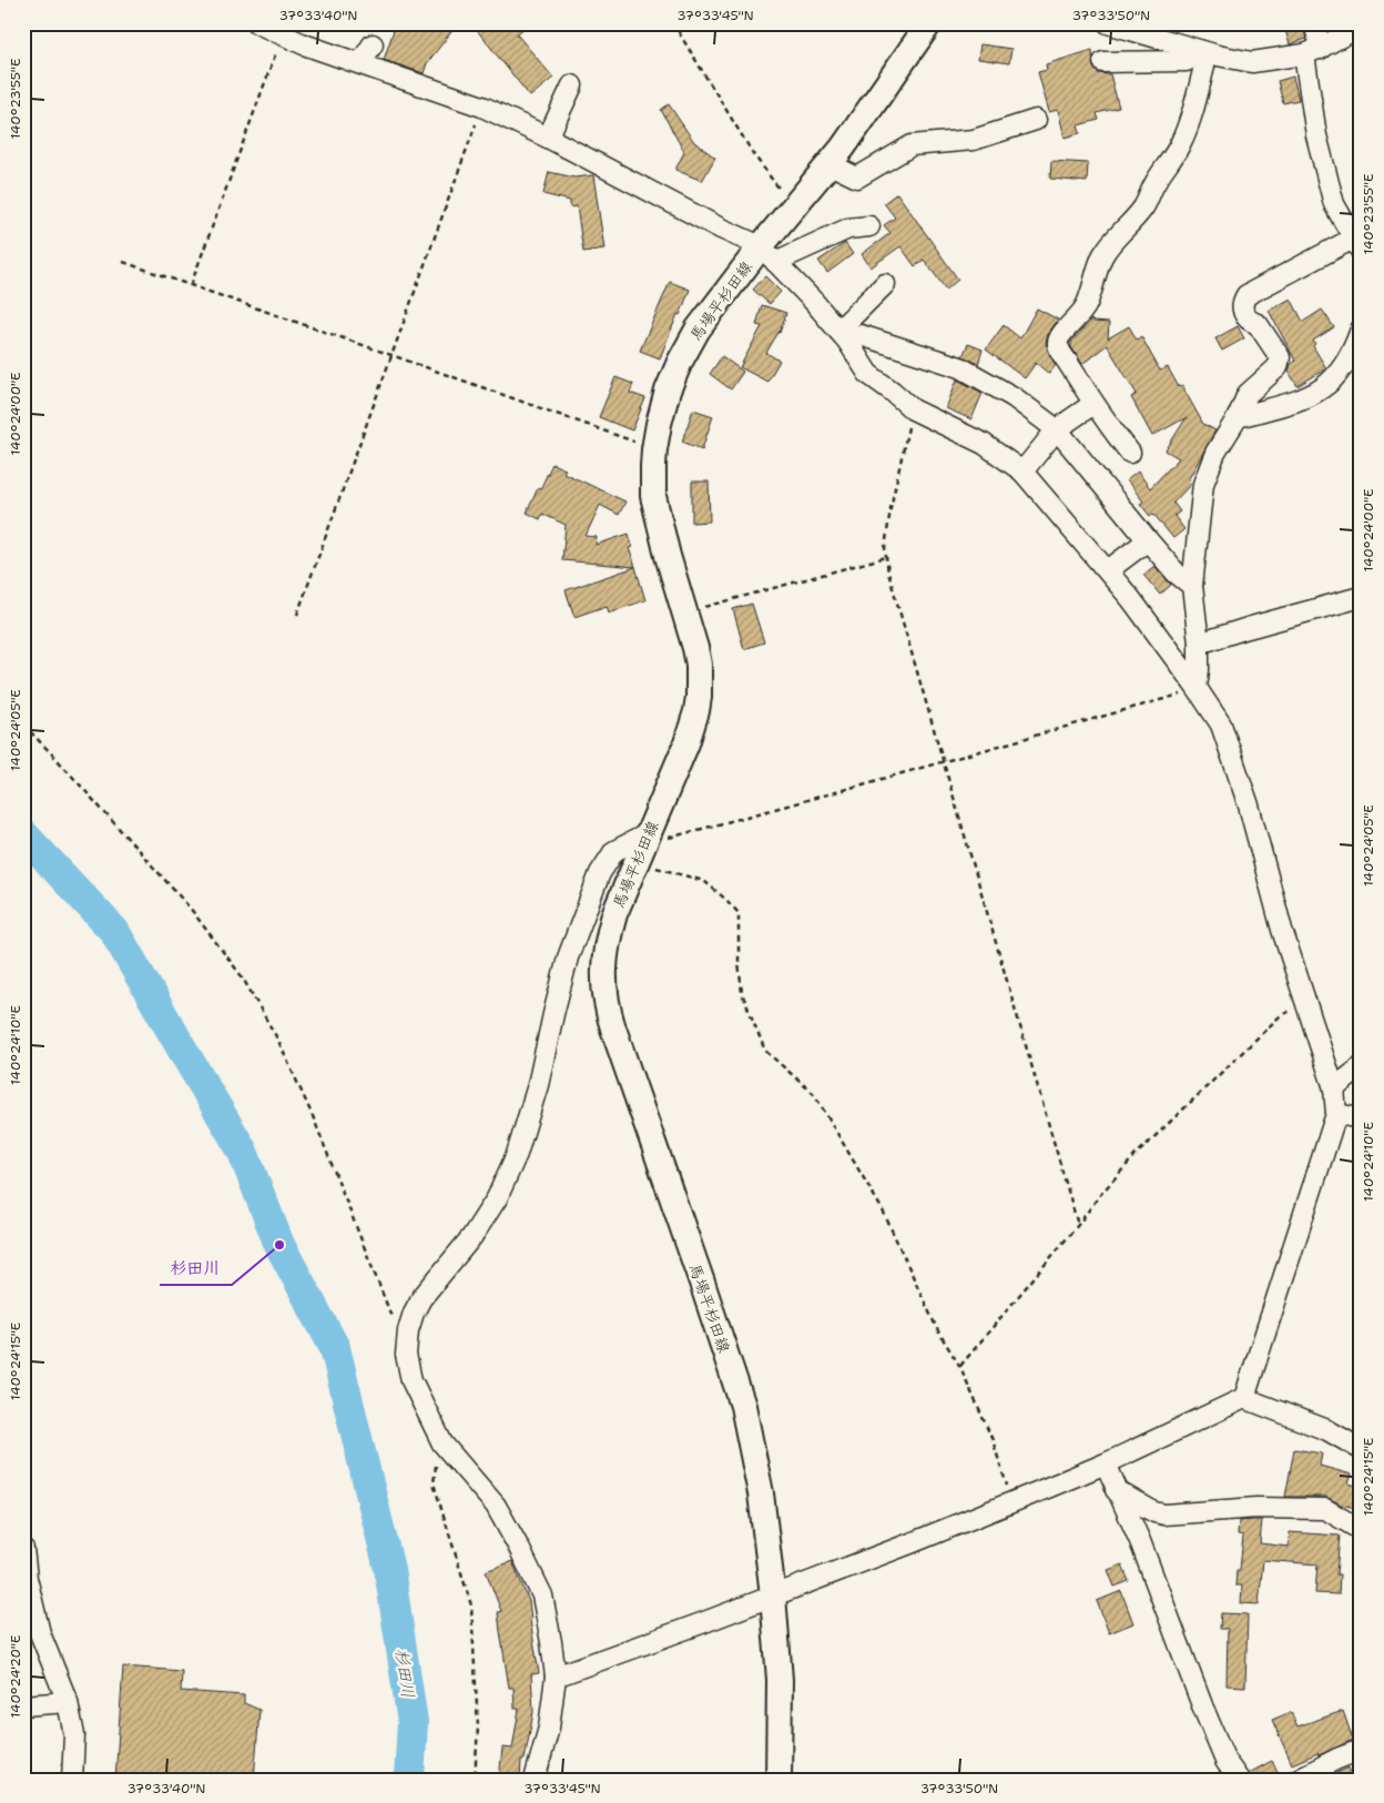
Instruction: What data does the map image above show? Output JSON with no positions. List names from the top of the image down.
{
  "streets": {
    "main road": ["馬場平杉田線"]
  },
  "water": ["杉田川"],
  "places": ["杉田川"],
  "coordinates": [
    "37°33'40\"N",
    "37°33'45\"N",
    "37°33'50\"N",
    "140°23'55\"E",
    "140°24'00\"E",
    "140°24'05\"E",
    "140°24'10\"E",
    "140°24'15\"E",
    "140°24'20\"E"
  ]
}
